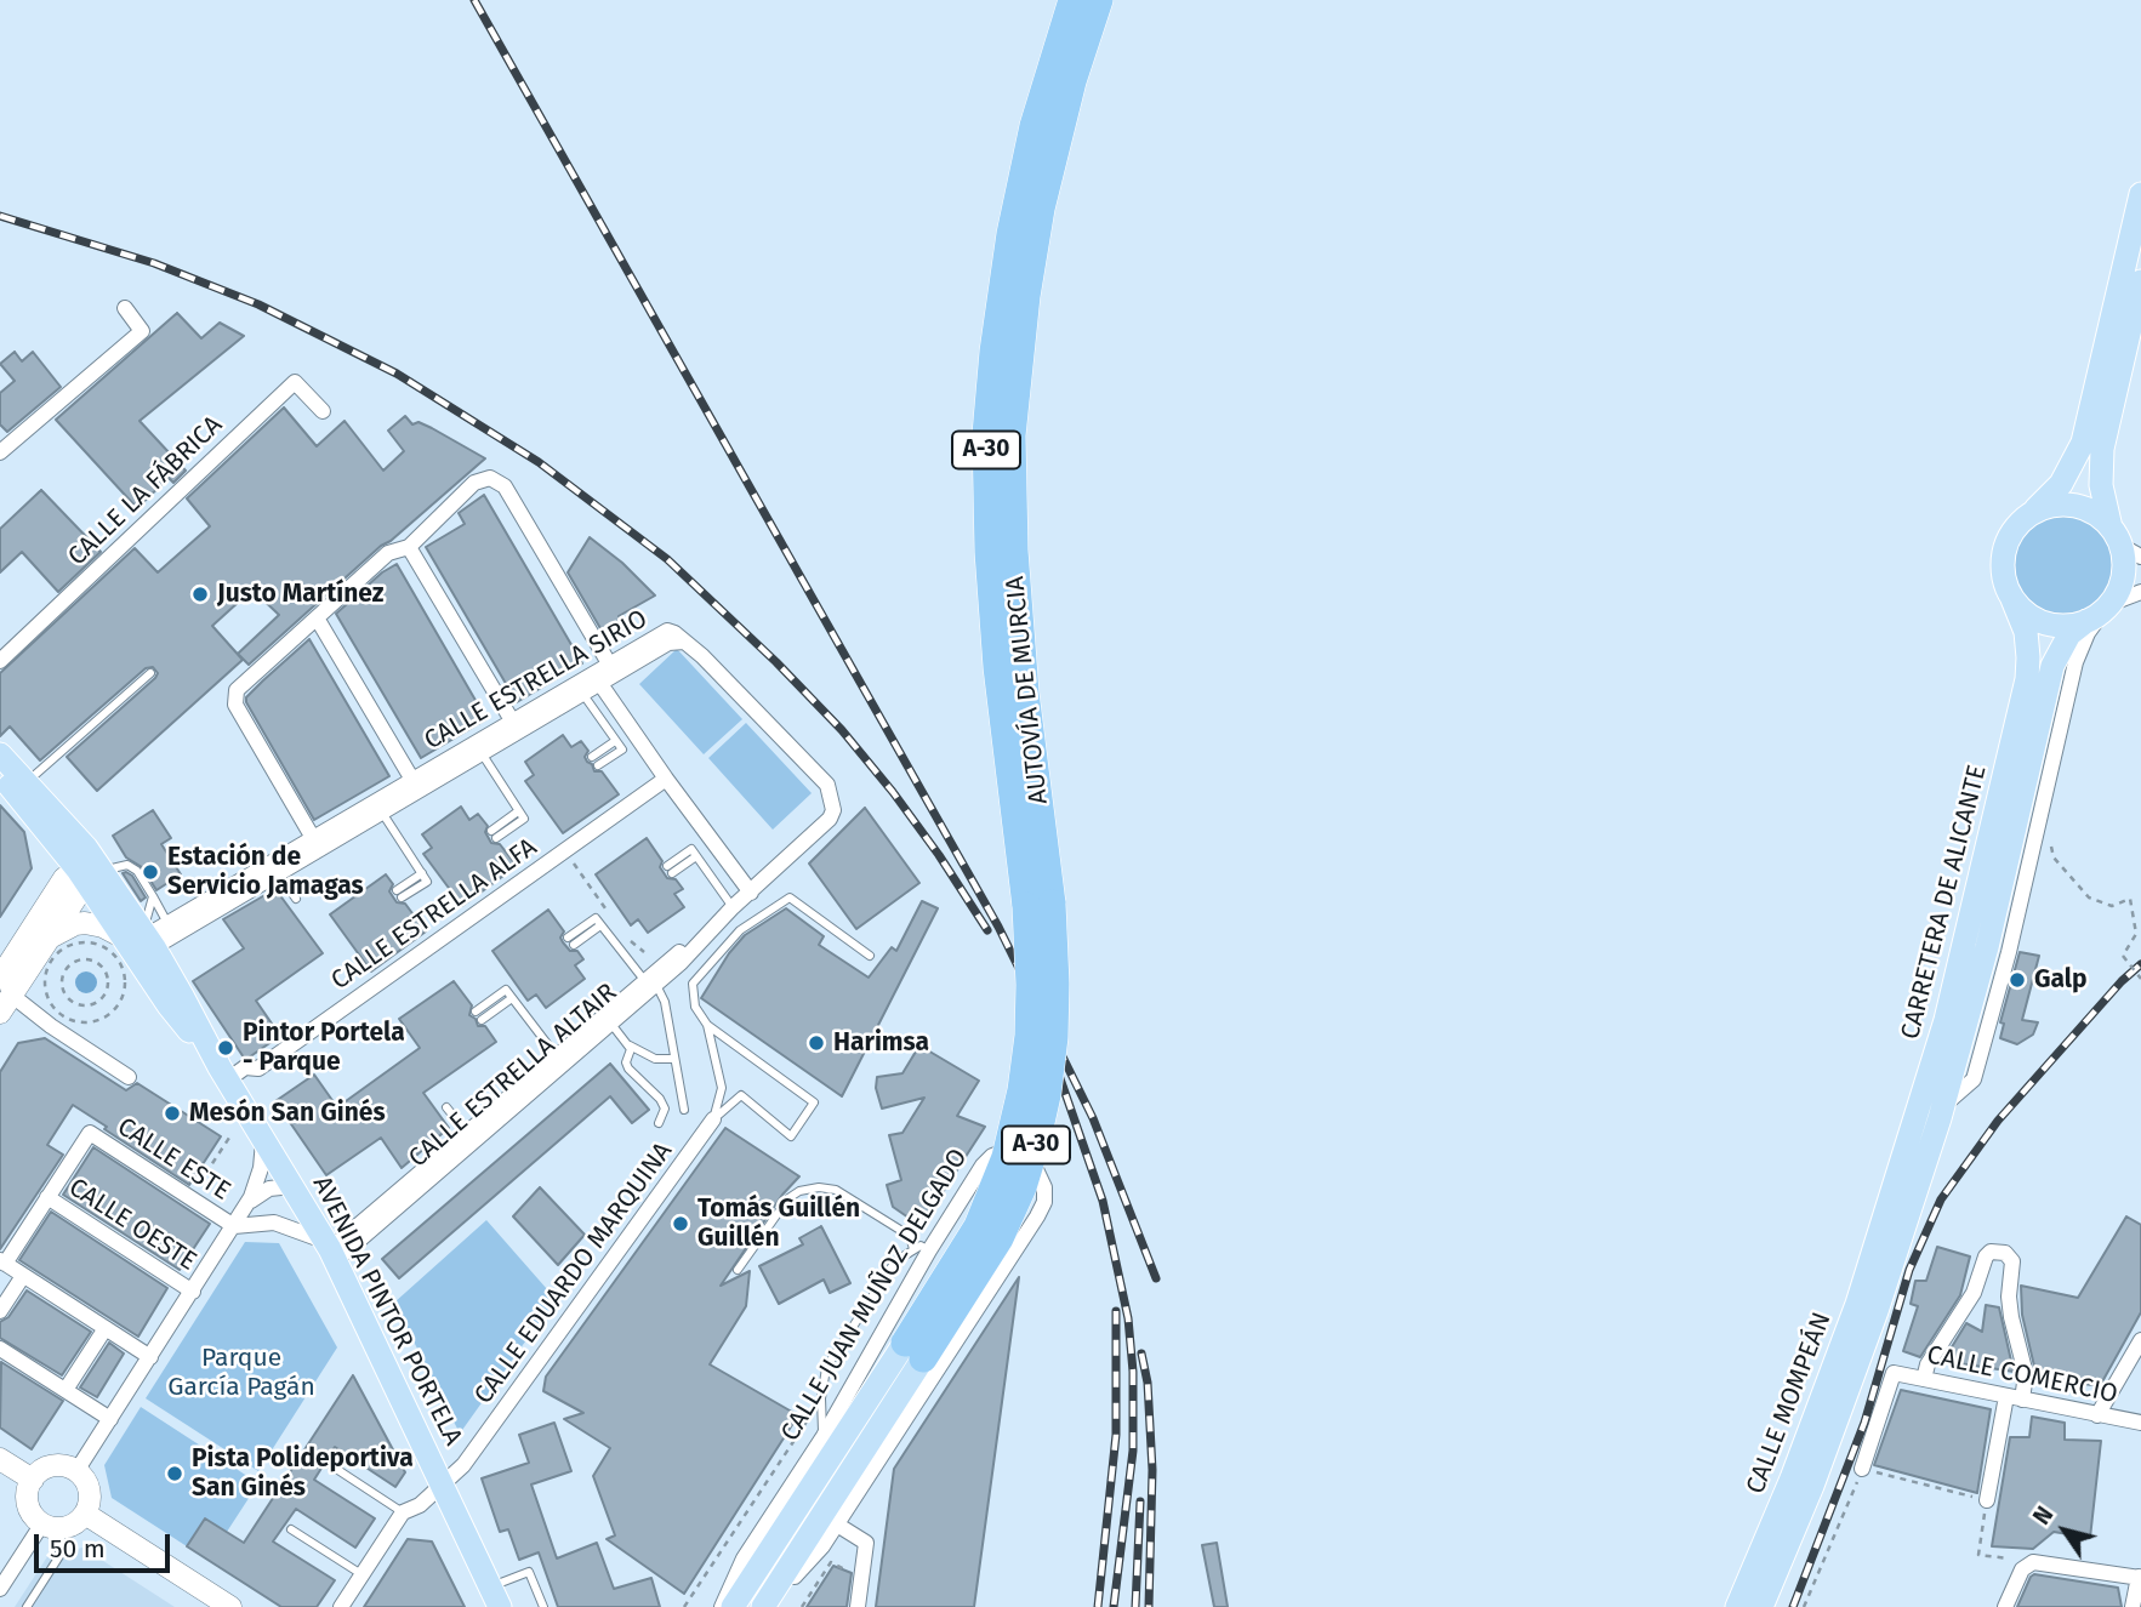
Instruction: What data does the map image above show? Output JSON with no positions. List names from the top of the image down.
{
  "streets": {
    "highway": ["A-30", "AUTOVÍA DE MURCIA"],
    "main road": [
      "CARRETERA DE ALICANTE",
      "CALLE JUAN MUÑOZ DELGADO",
      "AVENIDA PINTOR PORTELA",
      "CALLE MOMPEÁN"
    ],
    "street": [
      "CALLE LA FÁBRICA",
      "CALLE ESTRELLA SIRIO",
      "CALLE ESTRELLA ALFA",
      "CALLE ESTRELLA ALTAIR",
      "CALLE ESTE",
      "CALLE OESTE",
      "CALLE EDUARDO MARQUINA",
      "CALLE COMERCIO"
    ]
  },
  "crossings": [
    ["CALLE ESTRELLA SIRIO", "CALLE ESTRELLA ALTAIR"],
    ["CALLE ESTRELLA SIRIO", "AVENIDA PINTOR PORTELA"],
    ["AUTOVÍA DE MURCIA", "CALLE JUAN MUÑOZ DELGADO"],
    ["CARRETERA DE ALICANTE", "CALLE MOMPEÁN"],
    ["CALLE ESTRELLA ALFA", "AVENIDA PINTOR PORTELA"],
    ["CALLE ESTRELLA ALTAIR", "AVENIDA PINTOR PORTELA"],
    ["CALLE ESTE", "CALLE OESTE"],
    ["CALLE EDUARDO MARQUINA", "AVENIDA PINTOR PORTELA"]
  ],
  "parks": ["Parque García Pagán"],
  "places": [
    "Justo Martínez",
    "Estación de Servicio Jamagas",
    "Galp",
    "Harimsa",
    "Pintor Portela - Parque",
    "Mesón San Ginés",
    "Tomás Guillén Guillén",
    "Pista Polideportiva San Ginés"
  ],
  "scale_bar": "50 m",
  "north": "top left"
}
